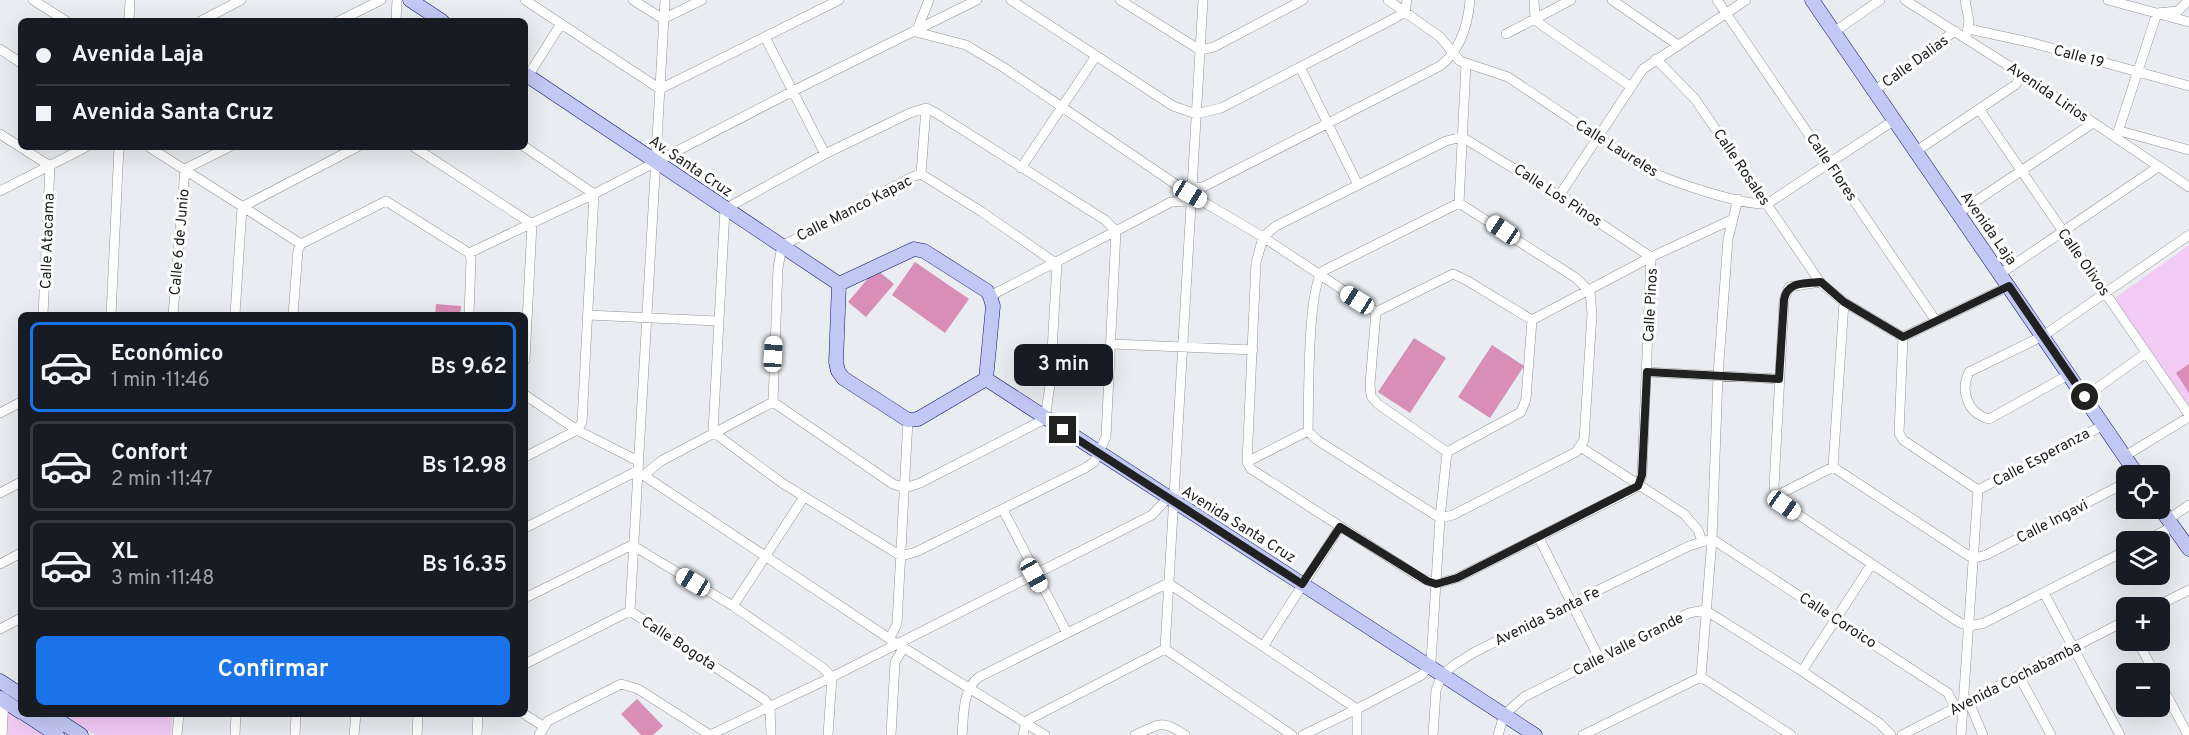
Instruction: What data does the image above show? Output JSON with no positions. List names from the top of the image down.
{
  "streets": {
    "street": [
      "Calle 19",
      "Calle Dalias",
      "Avenida Lirios",
      "Calle Laureles",
      "Av. Santa Cruz",
      "Calle Rosales",
      "Calle Flores",
      "Calle Los Pinos",
      "Calle Manco Kapac",
      "Avenida Laja",
      "Calle Atacama",
      "Calle 6 de Junio",
      "Calle Olivos",
      "Calle Pinos",
      "Calle Esperanza",
      "Calle Ingavi",
      "Avenida Santa Cruz",
      "Avenida Santa Fe",
      "Calle Coroico",
      "Calle Bogota",
      "Calle Valle Grande",
      "Avenida Cochabamba"
    ]
  },
  "crossings": [
    ["Calle 19", "Avenida Lirios"],
    ["Calle Dalias", "Avenida Lirios"],
    ["Calle Dalias", "Avenida Laja"],
    ["Calle Laureles", "Calle Rosales"],
    ["Av. Santa Cruz", "Calle Manco Kapac"],
    ["Av. Santa Cruz", "Avenida Santa Cruz"],
    ["Calle Los Pinos", "Calle Pinos"],
    ["Avenida Laja", "Calle Esperanza"],
    ["Avenida Santa Cruz", "Avenida Santa Fe"],
    ["Avenida Santa Cruz", "Calle Valle Grande"],
    ["Avenida Santa Fe", "Calle Coroico"],
    ["Calle Coroico", "Avenida Cochabamba"]
  ],
  "page": {
    "banner": ["Avenida Laja", "Avenida Santa Cruz"],
    "list": [
      {
        "name": "Económico",
        "note": "1 min · 11:46",
        "value": "Bs 9.62"
      },
      {
        "name": "Confort",
        "note": "2 min · 11:47",
        "value": "Bs 12.98"
      },
      {
        "name": "XL",
        "note": "3 min · 11:48",
        "value": "Bs 16.35"
      }
    ],
    "bubble": "3 min",
    "map_buttons": ["+", "−"],
    "buttons": "Confirmar"
  }
}
